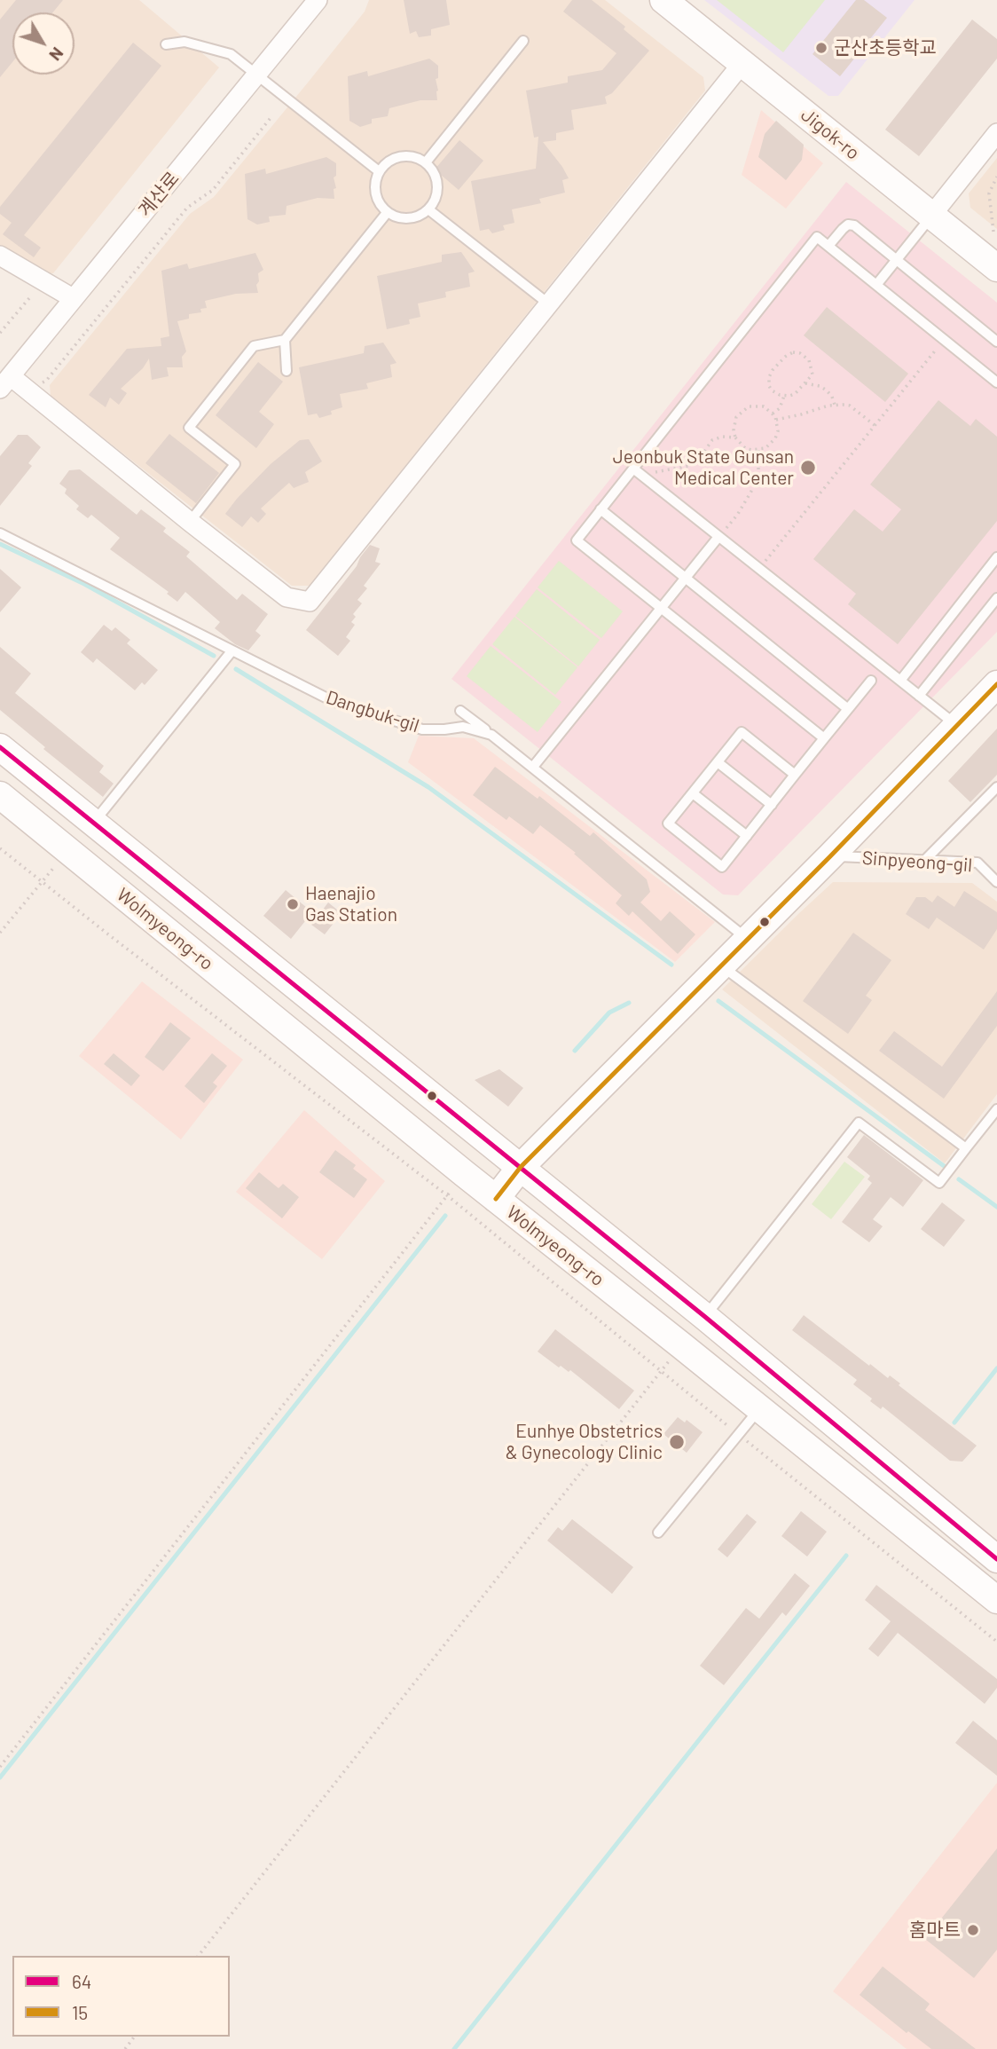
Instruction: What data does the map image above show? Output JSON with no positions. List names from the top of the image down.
{
  "streets": {
    "street": ["Jigok-ro", "계산로", "Wolmyeong-ro"],
    "lane": ["Dangbuk-gil", "Sinpyeong-gil"]
  },
  "places": [
    "군산초등학교",
    "Jeonbuk State Gunsan Medical Center",
    "Haenajio Gas Station",
    "Eunhye Obstetrics & Gynecology Clinic",
    "홈마트"
  ],
  "lines": ["transit line 15", "transit line 64"],
  "legend": ["64", "15"],
  "north": "bottom right"
}
